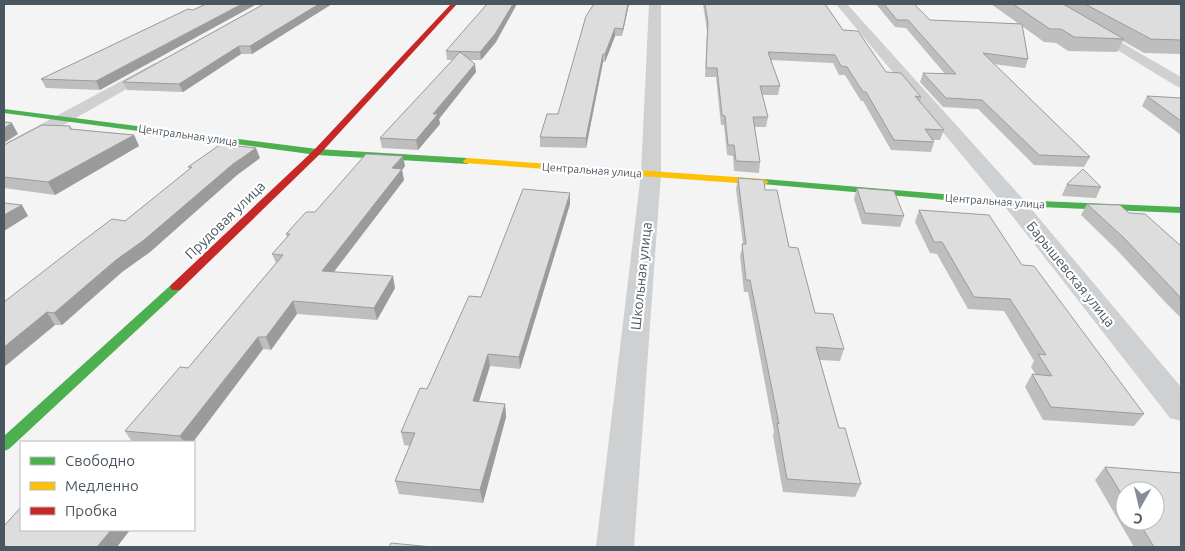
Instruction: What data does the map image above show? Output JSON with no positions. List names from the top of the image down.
{
  "streets": {
    "street": [
      "Центральная улица",
      "Прудовая улица",
      "Барышевская улица",
      "Школьная улица"
    ]
  },
  "crossings": [
    ["Центральная улица", "Прудовая улица"],
    ["Центральная улица", "Барышевская улица"],
    ["Центральная улица", "Школьная улица"]
  ],
  "legend": ["Свободно", "Медленно", "Пробка"],
  "north": "bottom"
}
